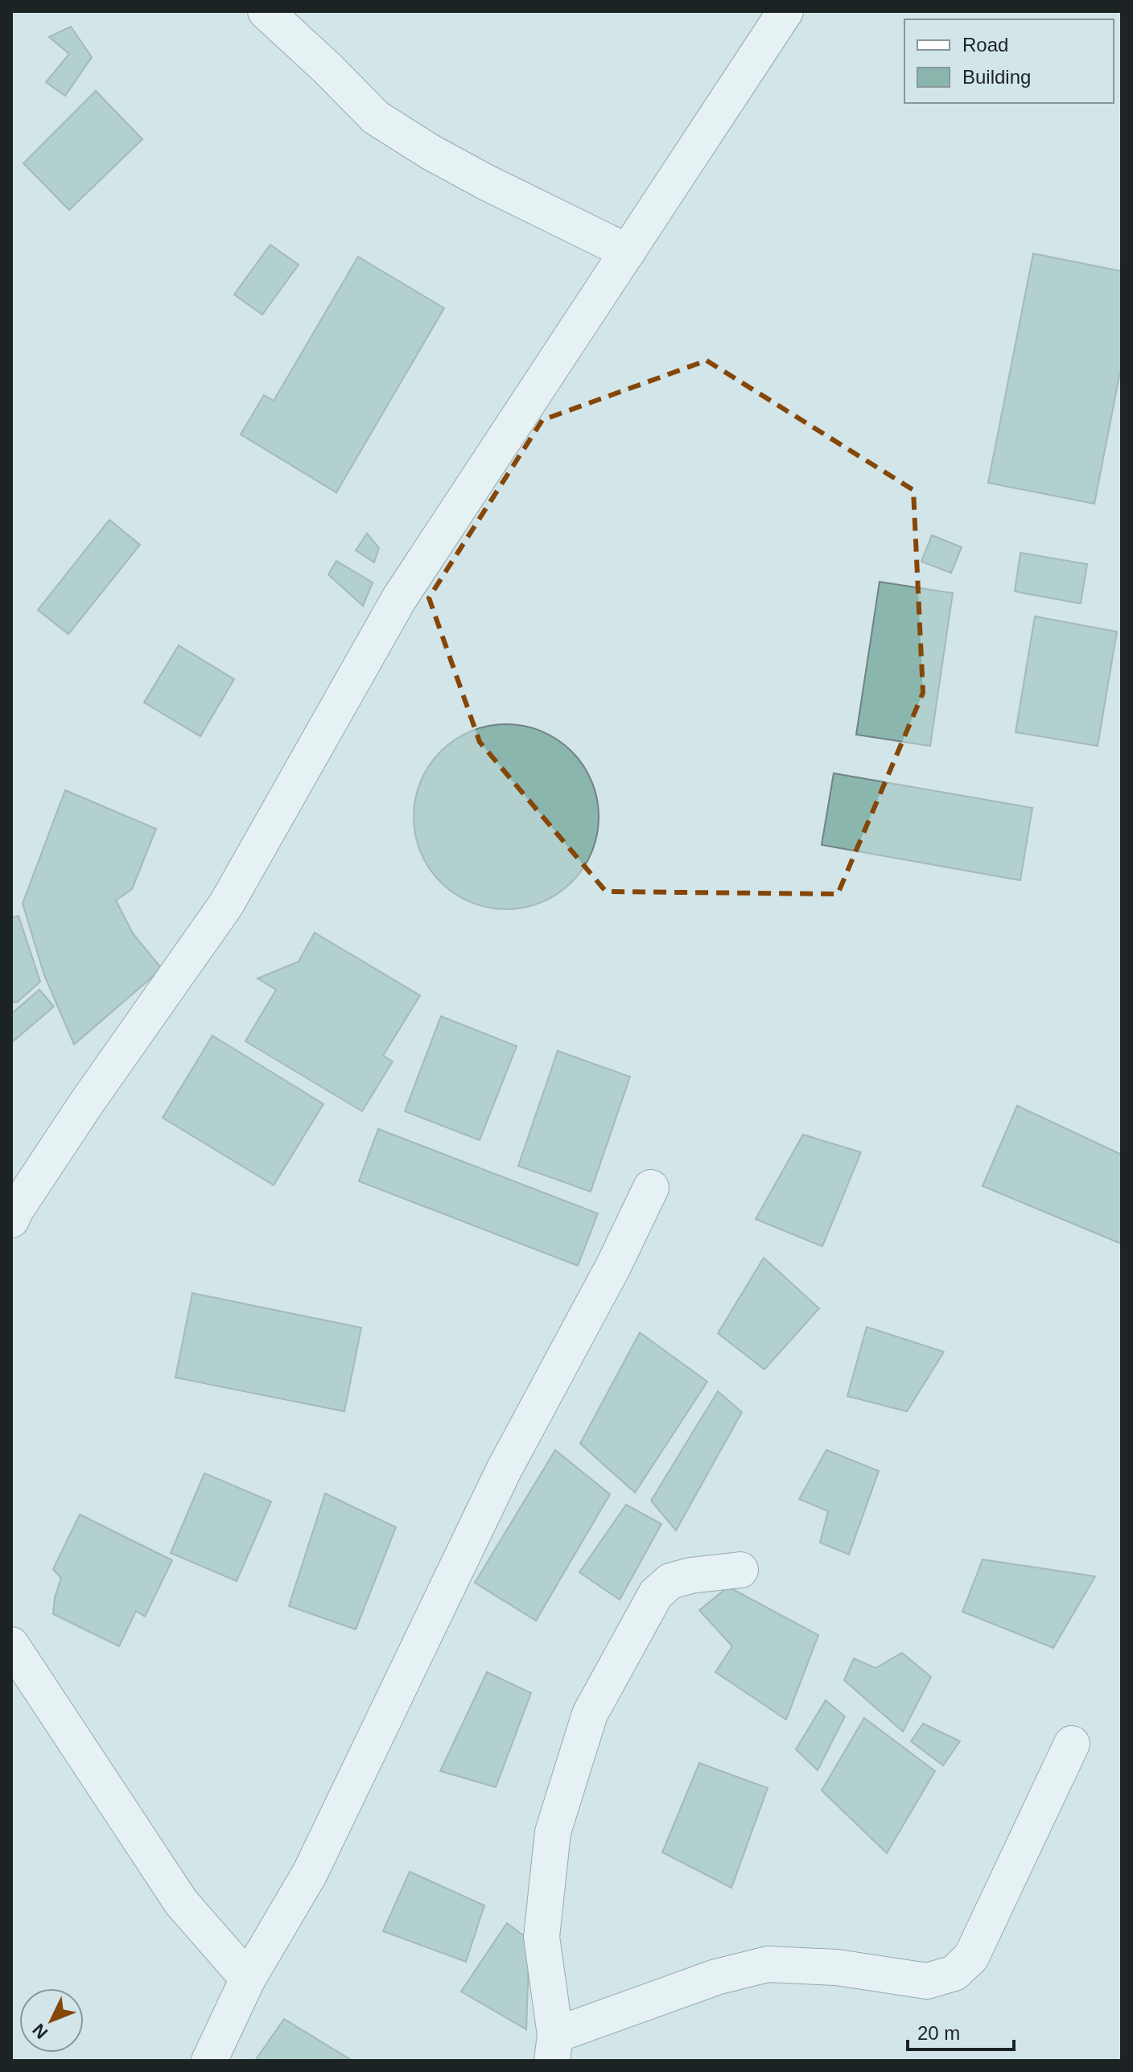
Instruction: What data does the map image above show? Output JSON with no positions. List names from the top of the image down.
{
  "legend": ["Road", "Building"],
  "scale_bar": "20 m",
  "north": "bottom left"
}
